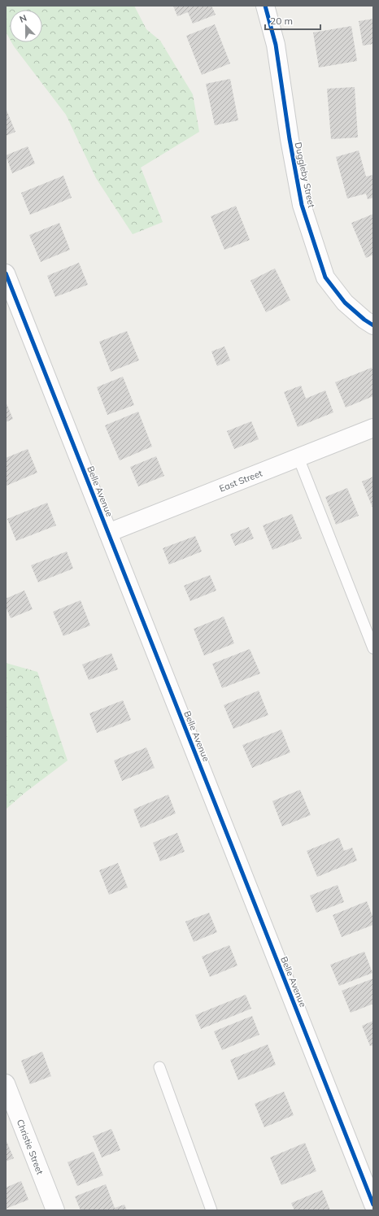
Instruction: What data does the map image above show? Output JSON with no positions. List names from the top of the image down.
{
  "streets": {
    "street": [
      "Duggleby Street",
      "East Street",
      "Belle Avenue",
      "Christie Street"
    ]
  },
  "crossings": [
    ["East Street", "Belle Avenue"]
  ],
  "scale_bar": "20 m",
  "north": "top"
}
